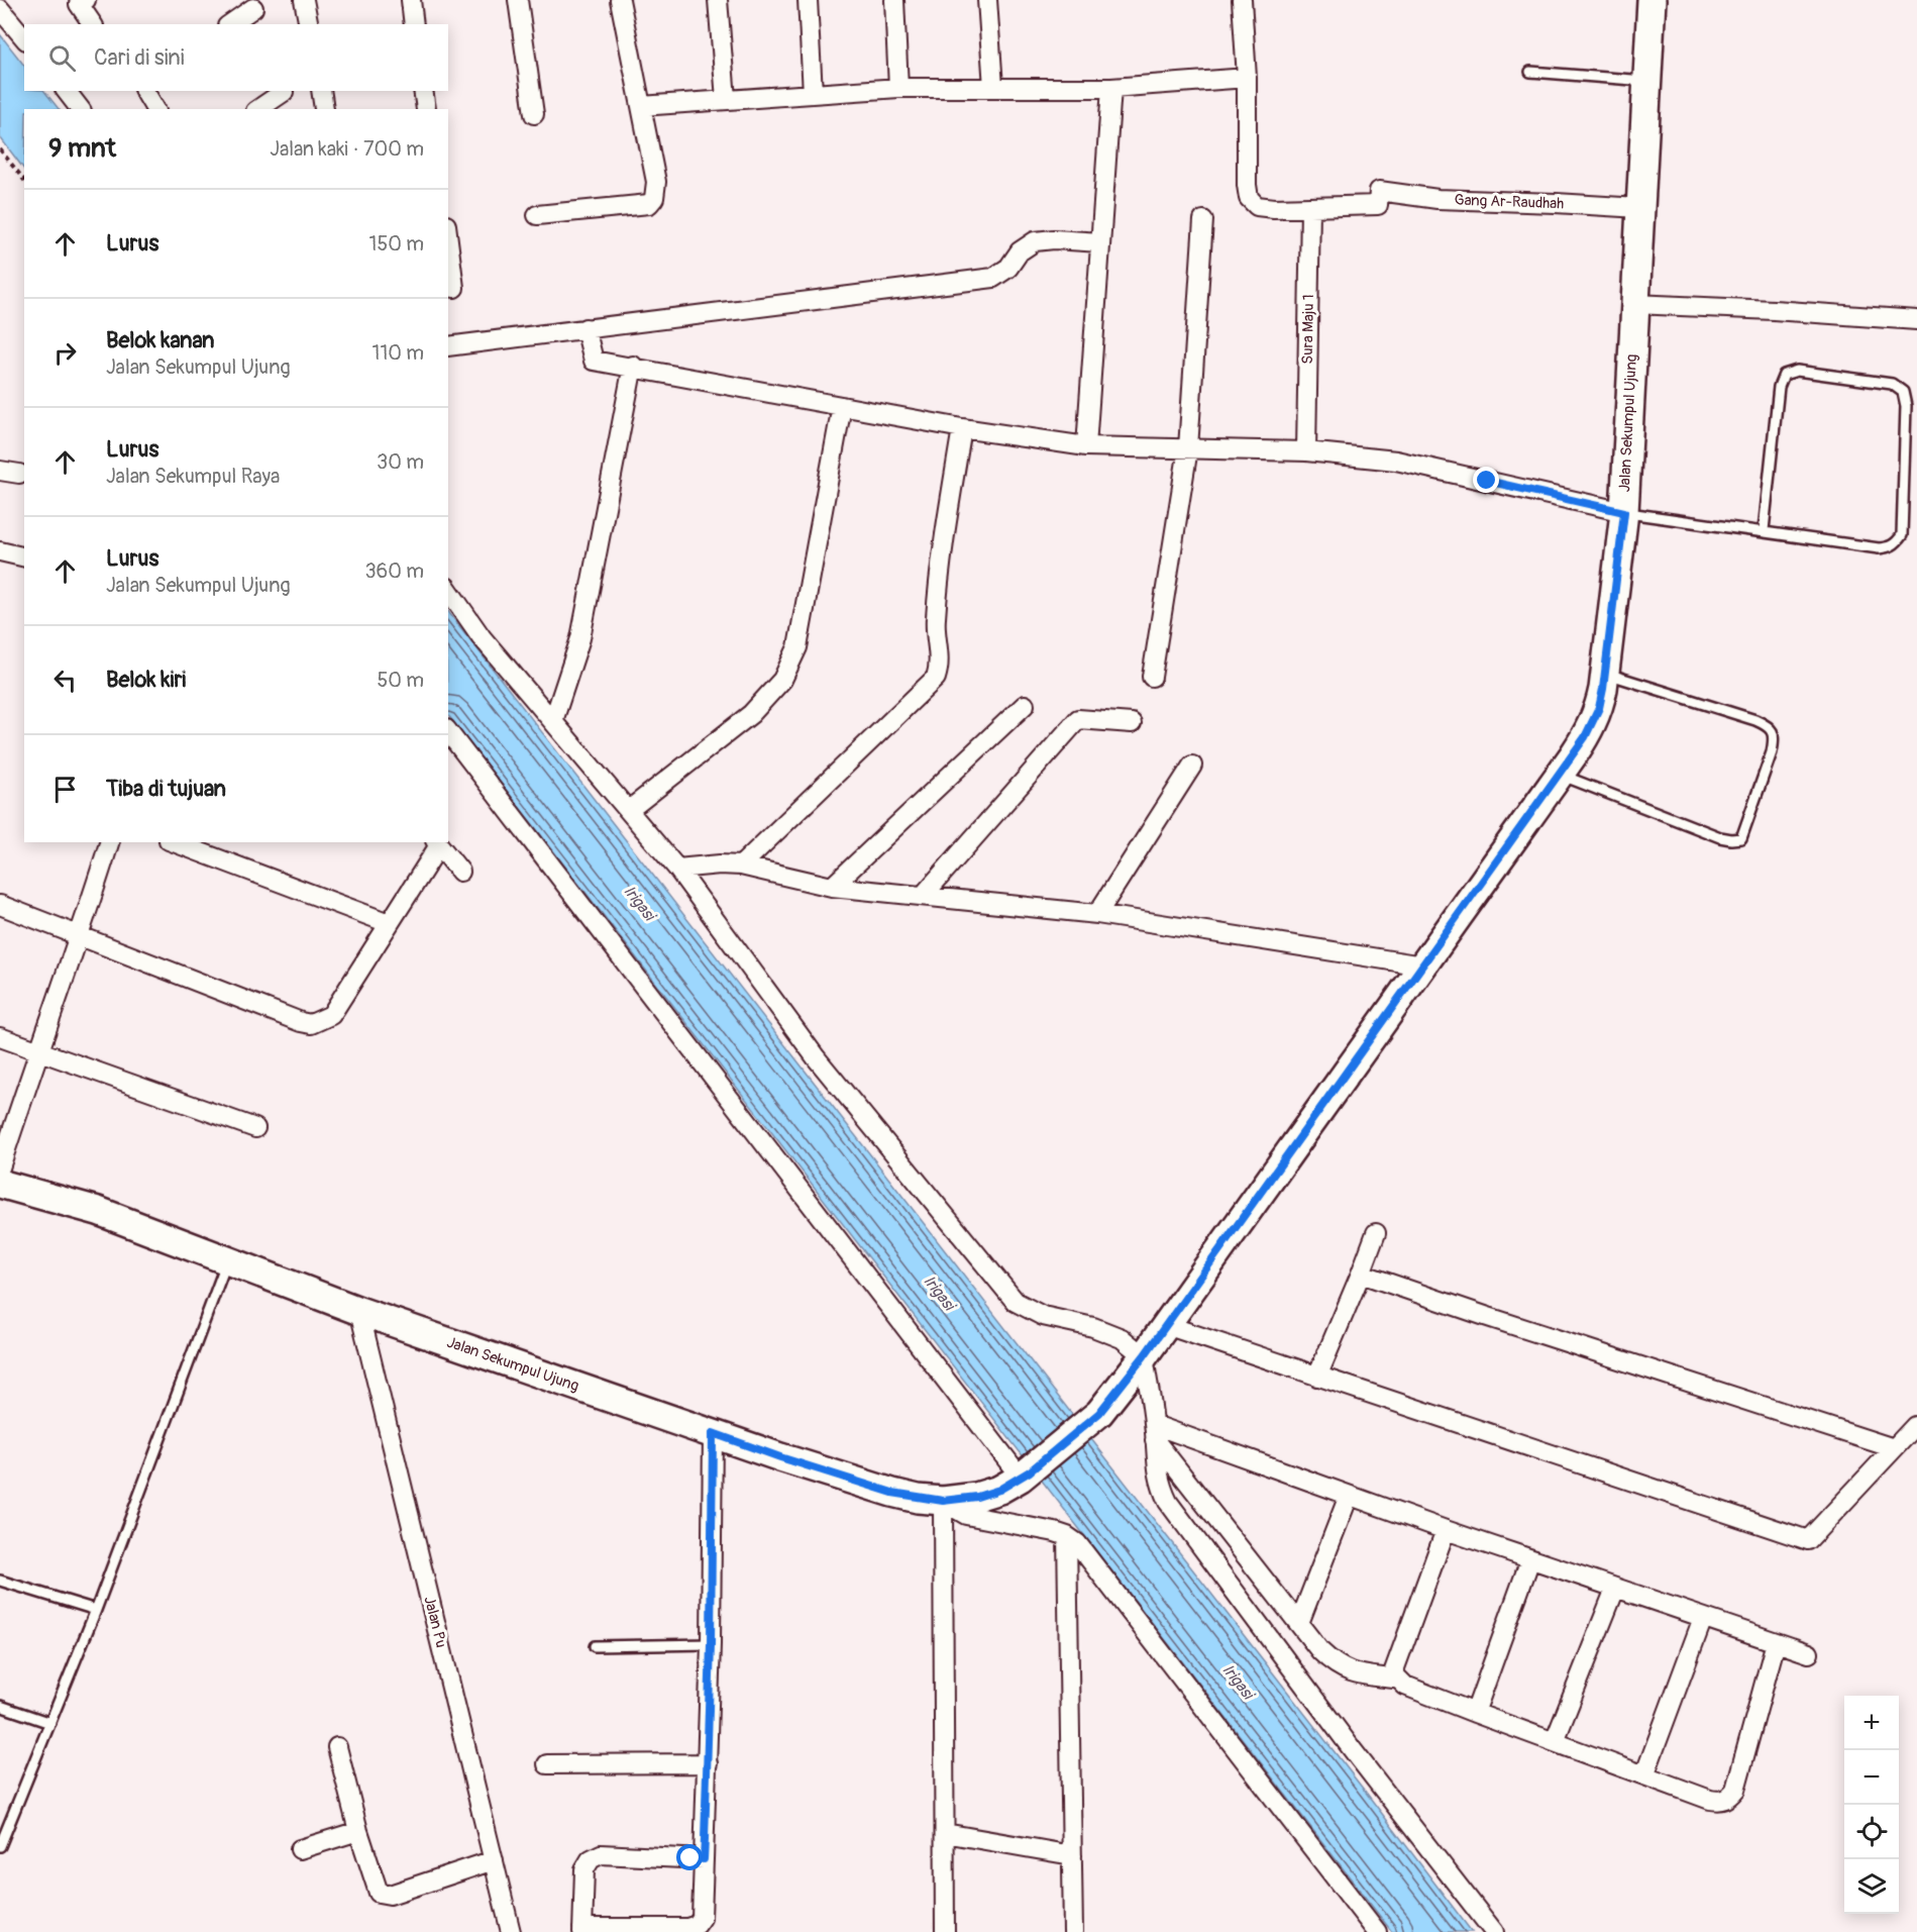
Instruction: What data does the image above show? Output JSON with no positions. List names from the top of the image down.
{
  "streets": {
    "main road": ["Jalan Sekumpul Ujung"],
    "street": ["Gang Ar-Raudhah", "Sura Maju 1", "Jalan Pu"]
  },
  "crossings": [
    ["Gang Ar-Raudhah", "Sura Maju 1"],
    ["Gang Ar-Raudhah", "Jalan Sekumpul Ujung"],
    ["Jalan Sekumpul Ujung", "Jalan Pu"]
  ],
  "water": ["Irigasi"],
  "page": {
    "search": "Cari di sini",
    "heading": ["9 mnt", "Jalan kaki · 700 m"],
    "list": [
      ["Lurus", "150 m"],
      ["Belok kanan", "Jalan Sekumpul Ujung", "110 m"],
      ["Lurus", "Jalan Sekumpul Raya", "30 m"],
      ["Lurus", "Jalan Sekumpul Ujung", "360 m"],
      ["Belok kiri", "50 m"],
      "Tiba di tujuan"
    ],
    "map_buttons": ["+", "−"]
  }
}
